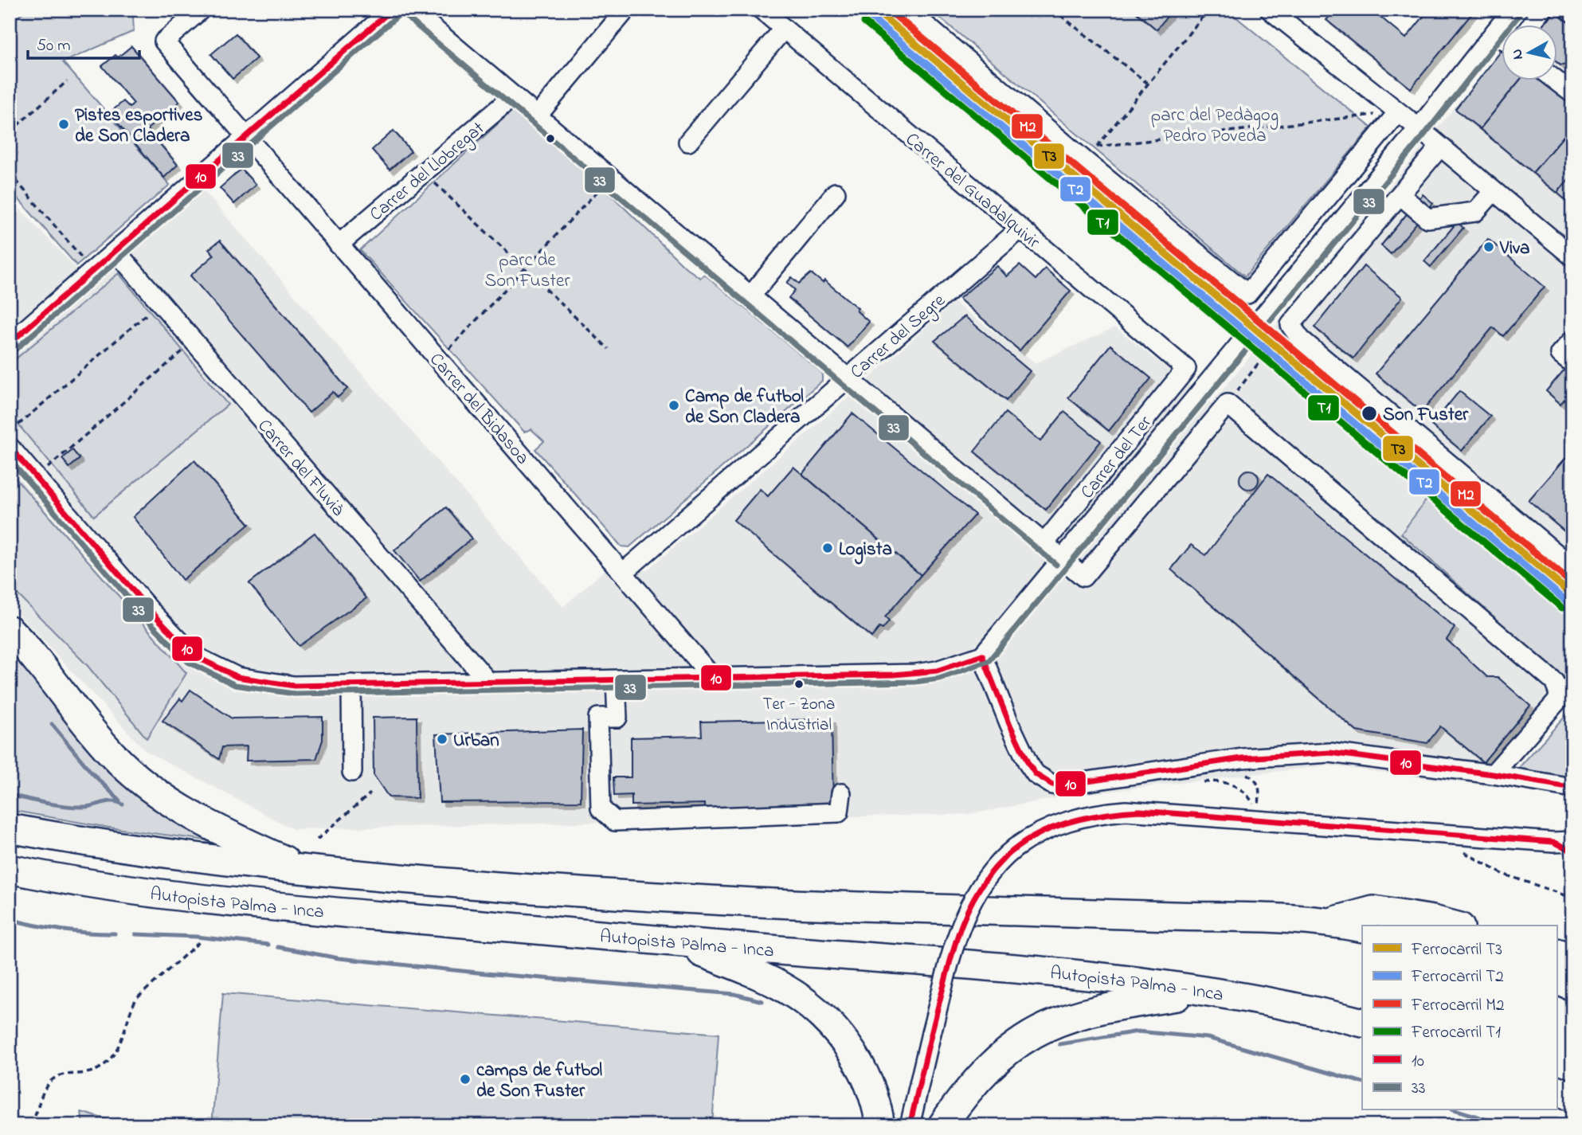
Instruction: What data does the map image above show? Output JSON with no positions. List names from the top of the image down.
{
  "streets": {
    "highway": ["Autopista Palma - Inca"],
    "street": [
      "Carrer del Llobregat",
      "Carrer del Guadalquivir",
      "Carrer del Segre",
      "Carrer del Bidasoa",
      "Carrer del Ter",
      "Carrer del Fluvià"
    ]
  },
  "crossings": [
    ["Carrer del Llobregat", "Carrer del Bidasoa"],
    ["Carrer del Guadalquivir", "Carrer del Segre"],
    ["Carrer del Guadalquivir", "Carrer del Ter"],
    ["Carrer del Segre", "Carrer del Bidasoa"],
    ["Carrer del Bidasoa", "Carrer del Ter"],
    ["Carrer del Ter", "Carrer del Fluvià"]
  ],
  "parks": ["parc del Pedàgog Pedro Poveda", "parc de Son Fuster"],
  "places": [
    "Pistes esportives de Son Cladera",
    "Viva",
    "Camp de futbol de Son Cladera",
    "Son Fuster",
    "Logista",
    "Ter - Zona Industrial",
    "Urban",
    "camps de futbol de Son Fuster"
  ],
  "lines": [
    "rail line T3",
    "rail line M2",
    "transit line 10",
    "transit line 33",
    "rail line T2",
    "rail line T1"
  ],
  "legend": [
    "Ferrocarril T3",
    "Ferrocarril T2",
    "Ferrocarril M2",
    "Ferrocarril T1",
    "10",
    "33"
  ],
  "scale_bar": "50 m",
  "north": "left"
}
